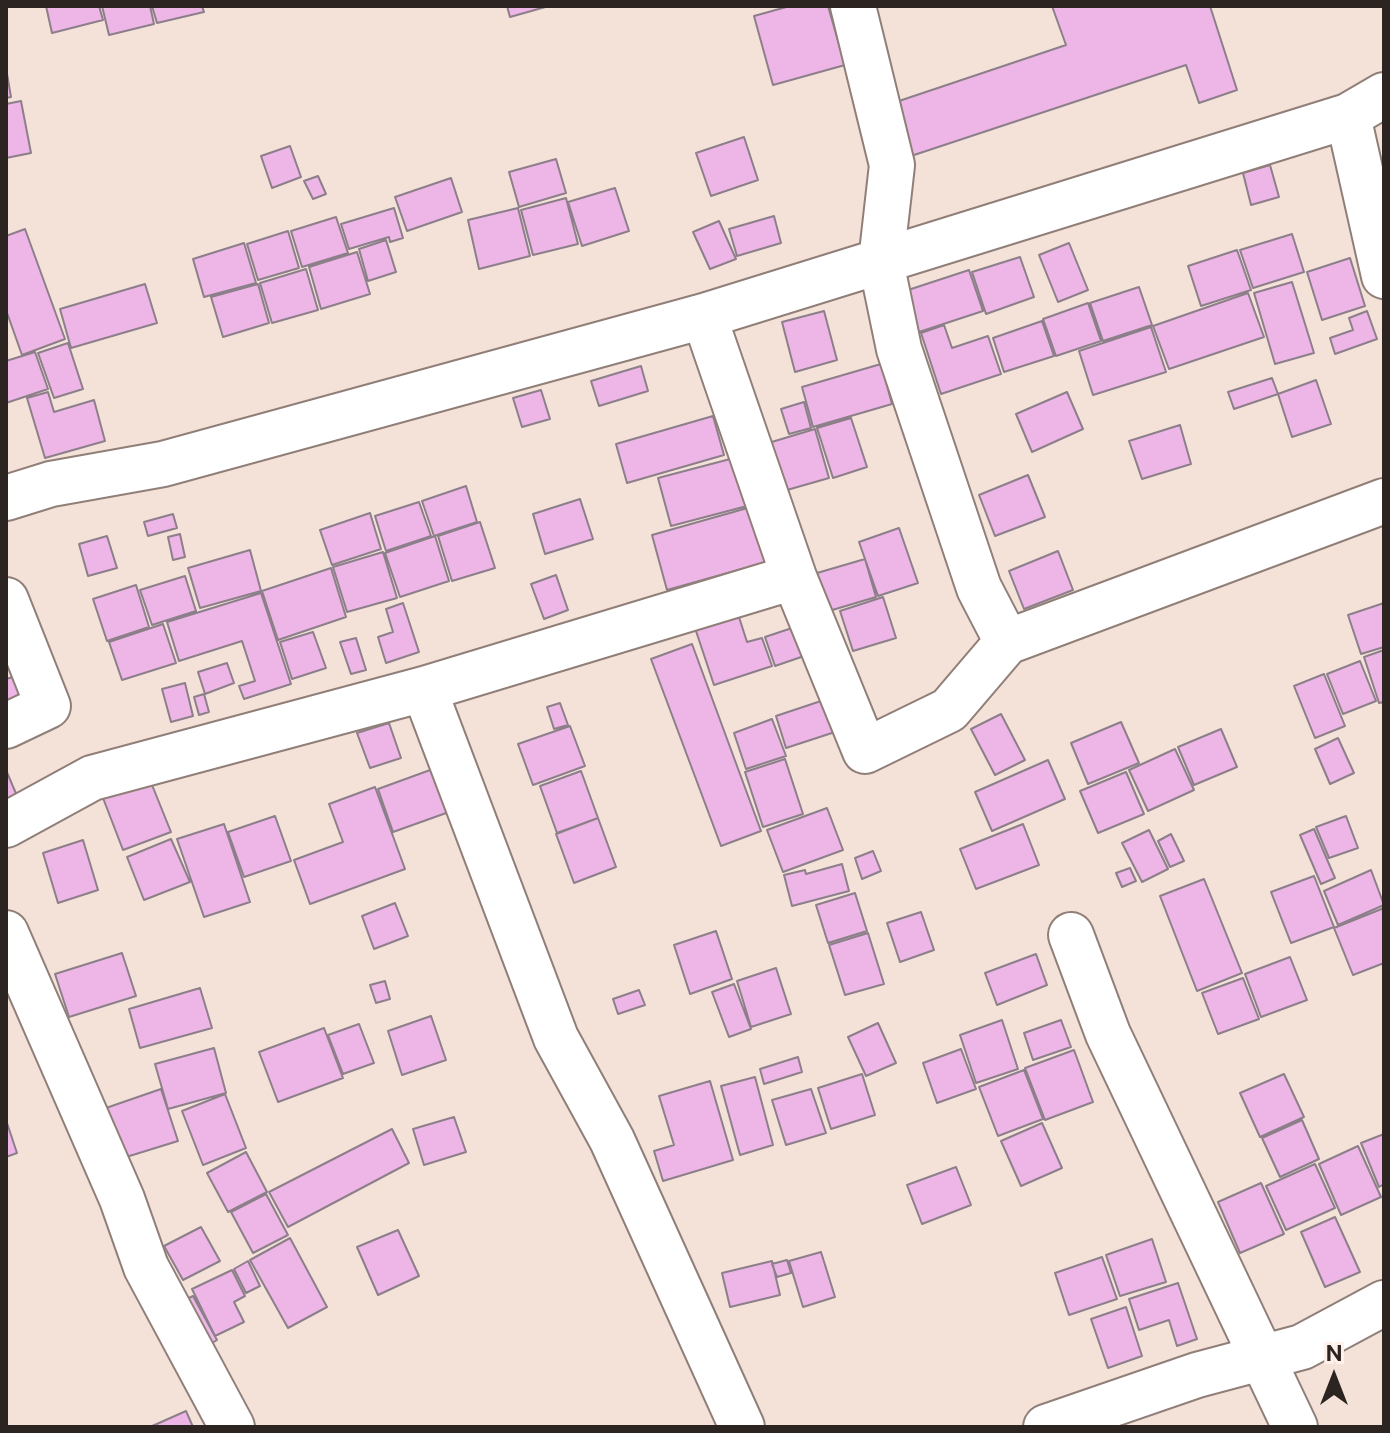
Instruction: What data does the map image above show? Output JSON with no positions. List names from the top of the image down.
{
  "north": "top"
}
